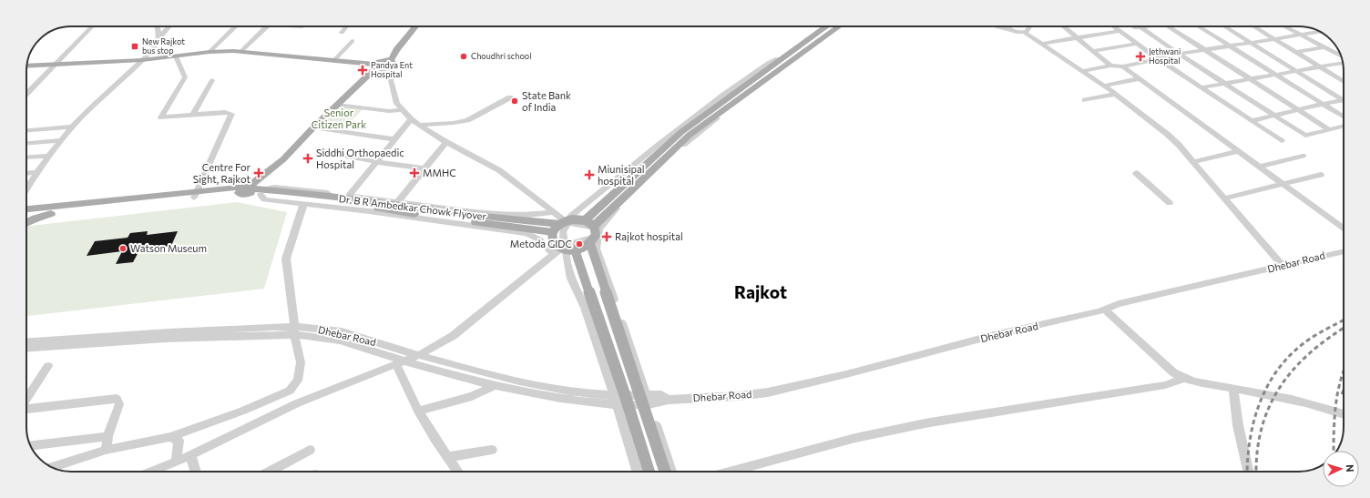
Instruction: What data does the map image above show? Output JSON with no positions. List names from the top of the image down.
{
  "streets": {
    "main road": ["Dr. B R Ambedkar Chowk Flyover"],
    "street": ["Dhebar Road"]
  },
  "districts": ["Rajkot"],
  "parks": ["Senior Citizen Park"],
  "places": {
    "transit": ["New Rajkot bus stop"],
    "other": [
      "Choudhri school",
      "State Bank of India",
      "Metoda GIDC",
      "Watson Museum"
    ],
    "health": [
      "Jethwani Hospital",
      "Pandya Ent Hospital",
      "Siddhi Orthopaedic Hospital",
      "Centre For Sight, Rajkot",
      "MMHC",
      "Miunisipal hospital",
      "Rajkot hospital"
    ]
  },
  "north": "right"
}
